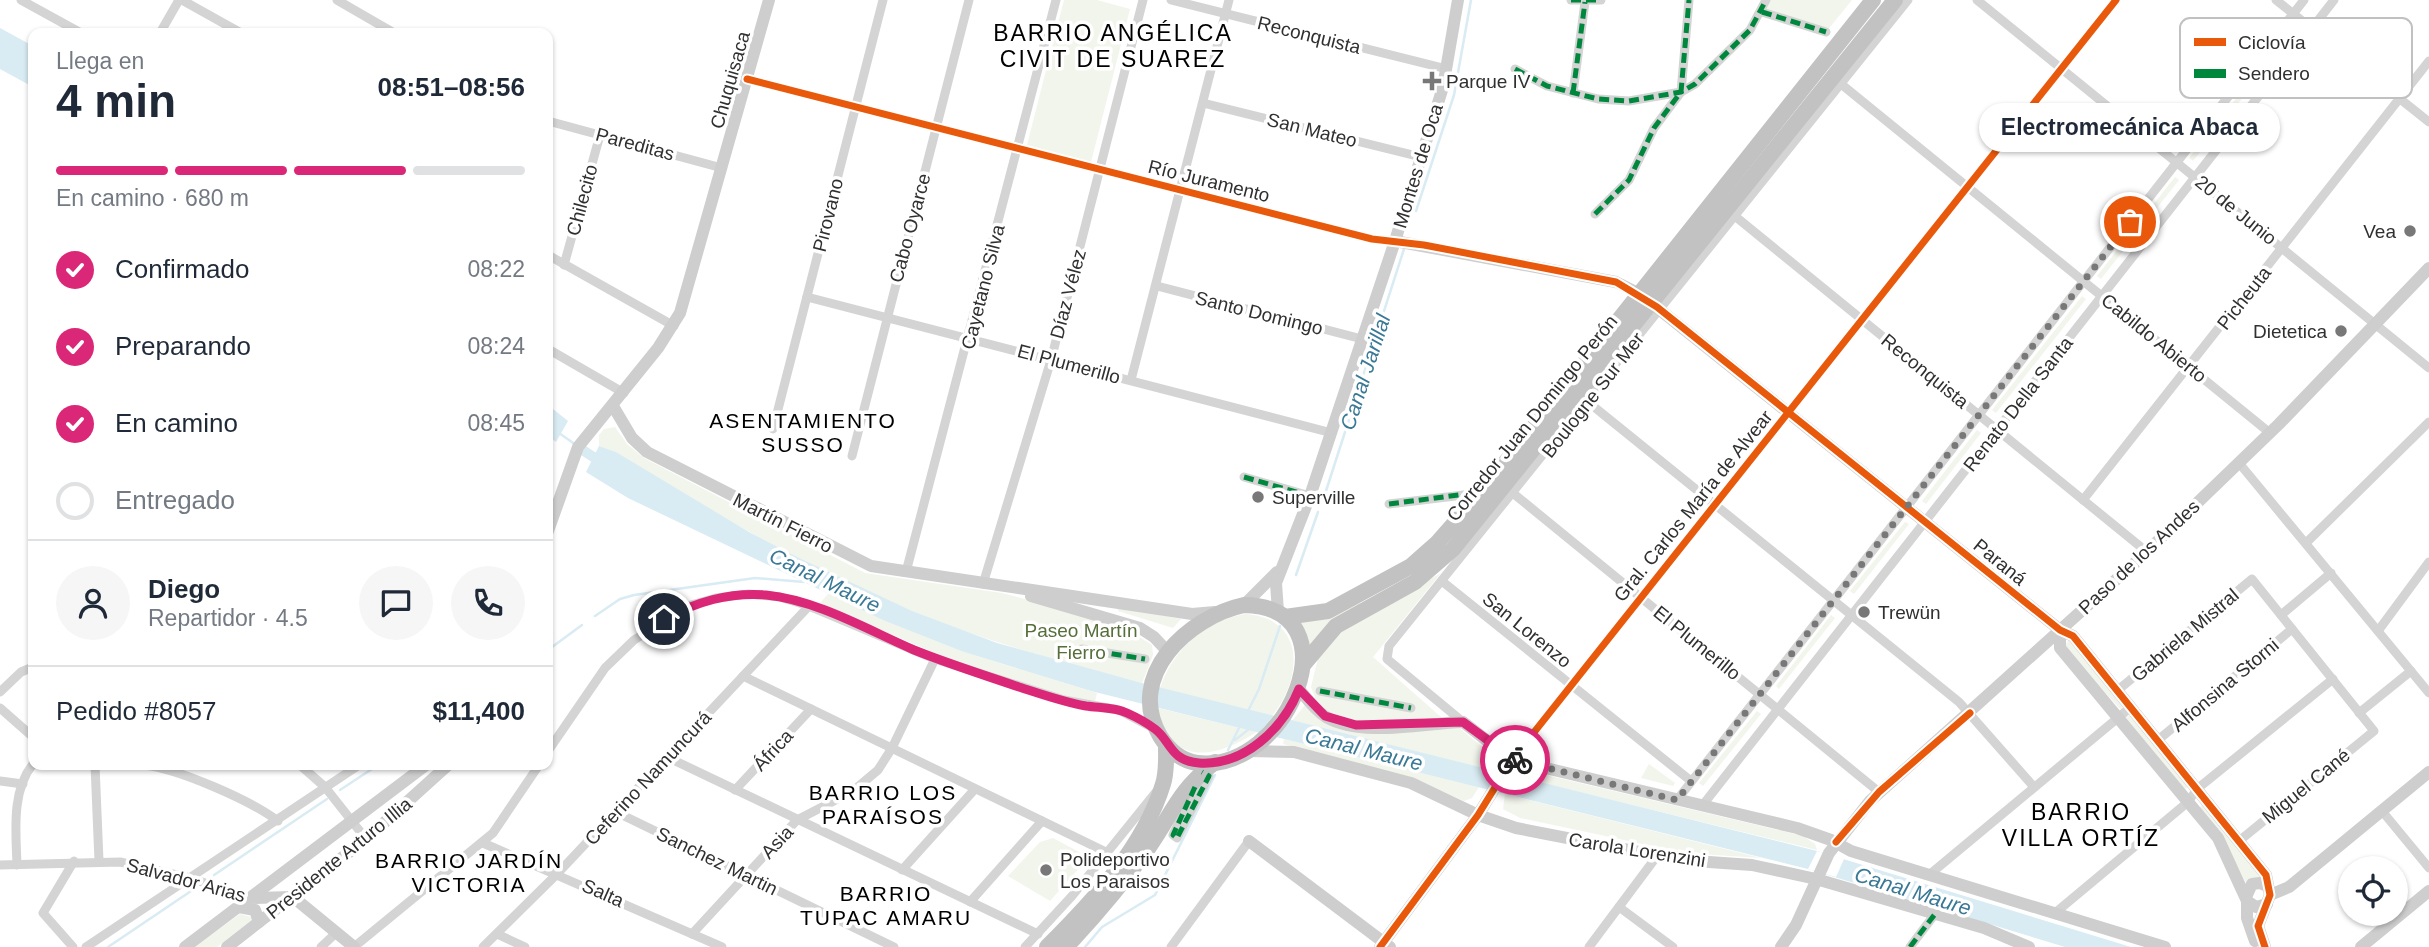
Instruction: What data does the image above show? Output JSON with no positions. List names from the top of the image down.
{
  "streets": {
    "highway": ["Corredor Juan Domingo Perón"],
    "street": [
      "Reconquista",
      "Chuquisaca",
      "San Mateo",
      "Pareditas",
      "Montes de Oca",
      "Río Juramento",
      "Chilecito",
      "20 de Junio",
      "Pirovano",
      "Cabo Oyarce",
      "Cayetano Silva",
      "Díaz Vélez",
      "Picheuta",
      "Santo Domingo",
      "Cabildo Abierto",
      "El Plumerillo",
      "Boulogne Sur Mer",
      "Renato Della Santa",
      "Gral. Carlos María de Alvear",
      "Martín Fierro",
      "Paso de los Andes",
      "Paraná",
      "San Lorenzo",
      "Gabriela Mistral",
      "Alfonsina Storni",
      "África",
      "Ceferino Namuncurá",
      "Miguel Cané",
      "Asia",
      "Carola Lorenzini",
      "Presidente Arturo Illia",
      "Sanchez Martin",
      "Salvador Arias",
      "Salta"
    ]
  },
  "crossings": [
    ["Reconquista", "Montes de Oca"],
    ["Reconquista", "Picheuta"],
    ["Reconquista", "Boulogne Sur Mer"],
    ["Reconquista", "Renato Della Santa"],
    ["Reconquista", "Gral. Carlos María de Alvear"],
    ["Reconquista", "Paso de los Andes"],
    ["Chuquisaca", "Pareditas"],
    ["Chuquisaca", "Río Juramento"],
    ["Chuquisaca", "Martín Fierro"],
    ["San Mateo", "Montes de Oca"],
    ["Pareditas", "Chilecito"],
    ["Montes de Oca", "Río Juramento"],
    ["Montes de Oca", "Santo Domingo"],
    ["Montes de Oca", "El Plumerillo"],
    ["Montes de Oca", "Corredor Juan Domingo Perón"],
    ["Montes de Oca", "Martín Fierro"],
    ["Montes de Oca", "Carola Lorenzini"],
    ["Río Juramento", "Pirovano"],
    ["Río Juramento", "Cabo Oyarce"],
    ["Río Juramento", "Cayetano Silva"],
    ["Río Juramento", "Díaz Vélez"],
    ["Río Juramento", "Boulogne Sur Mer"],
    ["Río Juramento", "Corredor Juan Domingo Perón"],
    ["Río Juramento", "Paraná"],
    ["20 de Junio", "Picheuta"],
    ["20 de Junio", "Renato Della Santa"],
    ["20 de Junio", "Gral. Carlos María de Alvear"],
    ["20 de Junio", "Paso de los Andes"],
    ["Pirovano", "El Plumerillo"],
    ["Cabo Oyarce", "El Plumerillo"],
    ["Cayetano Silva", "El Plumerillo"],
    ["Cayetano Silva", "Martín Fierro"],
    ["Díaz Vélez", "El Plumerillo"],
    ["Díaz Vélez", "Martín Fierro"],
    ["Picheuta", "Cabildo Abierto"],
    ["Cabildo Abierto", "Boulogne Sur Mer"],
    ["Cabildo Abierto", "Renato Della Santa"],
    ["Cabildo Abierto", "Gral. Carlos María de Alvear"],
    ["Cabildo Abierto", "Paso de los Andes"],
    ["El Plumerillo", "Boulogne Sur Mer"],
    ["El Plumerillo", "Renato Della Santa"],
    ["El Plumerillo", "Gral. Carlos María de Alvear"],
    ["El Plumerillo", "Paso de los Andes"],
    ["Boulogne Sur Mer", "Corredor Juan Domingo Perón"],
    ["Boulogne Sur Mer", "Paraná"],
    ["Boulogne Sur Mer", "San Lorenzo"],
    ["Renato Della Santa", "Paraná"],
    ["Renato Della Santa", "San Lorenzo"],
    ["Corredor Juan Domingo Perón", "Martín Fierro"],
    ["Corredor Juan Domingo Perón", "Paraná"],
    ["Corredor Juan Domingo Perón", "Carola Lorenzini"],
    ["Gral. Carlos María de Alvear", "Paraná"],
    ["Gral. Carlos María de Alvear", "San Lorenzo"],
    ["Gral. Carlos María de Alvear", "Carola Lorenzini"],
    ["Martín Fierro", "Carola Lorenzini"],
    ["Paso de los Andes", "Paraná"],
    ["Paso de los Andes", "Carola Lorenzini"],
    ["Paraná", "Gabriela Mistral"],
    ["Paraná", "Alfonsina Storni"],
    ["Paraná", "Miguel Cané"],
    ["Gabriela Mistral", "Alfonsina Storni"],
    ["Ceferino Namuncurá", "Sanchez Martin"],
    ["Ceferino Namuncurá", "Salta"],
    ["Asia", "Sanchez Martin"],
    ["Asia", "Salta"],
    ["Presidente Arturo Illia", "Salvador Arias"]
  ],
  "districts": [
    "BARRIO ANGÉLICA CIVIT DE SUAREZ",
    "ASENTAMIENTO SUSSO",
    "BARRIO LOS PARAÍSOS",
    "BARRIO VILLA ORTÍZ",
    "BARRIO JARDÍN VICTORIA",
    "BARRIO TUPAC AMARU"
  ],
  "water": ["Canal Jarillal", "Canal Maure"],
  "parks": ["Paseo Martín Fierro"],
  "places": {
    "health": ["Parque IV"],
    "other": [
      "Electromecánica Abaca",
      "Vea",
      "Dietetica",
      "Superville",
      "Trewün",
      "Polideportivo Los Paraisos"
    ]
  },
  "legend": ["Ciclovía", "Sendero"],
  "page": {
    "heading": ["4 min", "Llega en", "08:51–08:56"],
    "panel": [
      "Diego",
      "Repartidor · 4.5",
      "Pedido #8057",
      "$11,400"
    ],
    "bubble": "Electromecánica Abaca",
    "bar": "En camino · 680 m",
    "list": [
      ["Confirmado", "08:22"],
      ["Preparando", "08:24"],
      ["En camino", "08:45"],
      "Entregado"
    ]
  }
}
